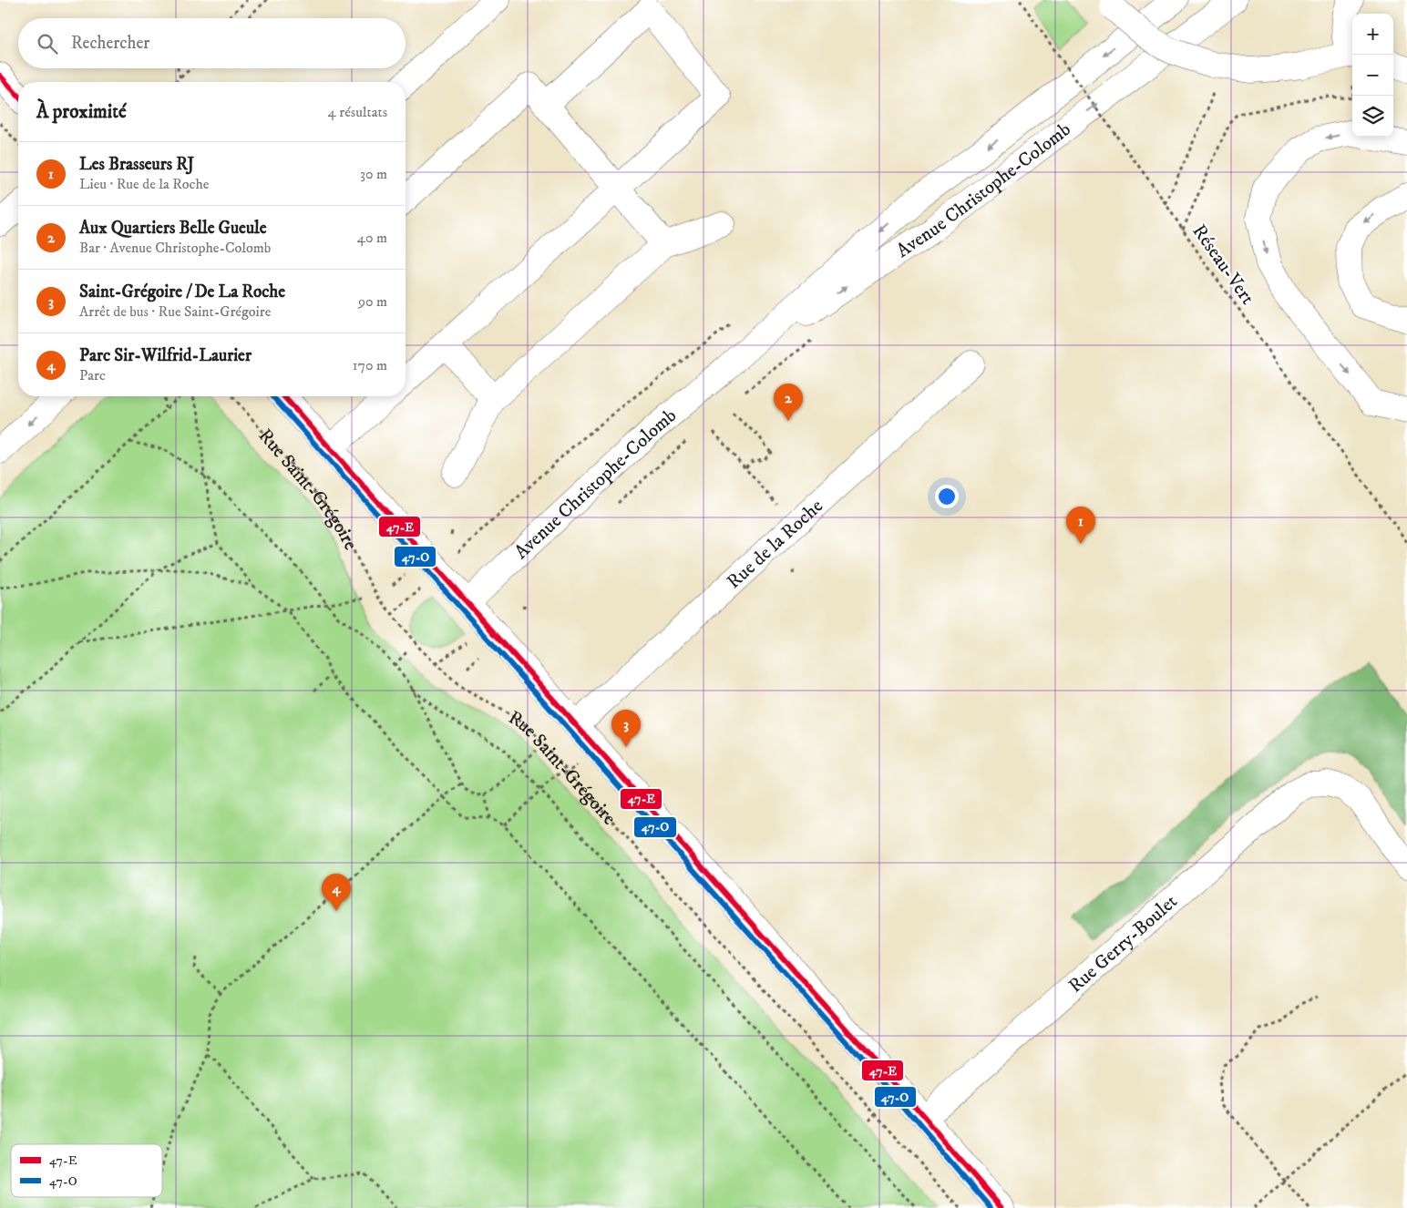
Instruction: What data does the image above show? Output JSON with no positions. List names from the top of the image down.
{
  "streets": {
    "street": [
      "Avenue Christophe-Colomb",
      "Rue Saint-Grégoire",
      "Rue de la Roche",
      "Rue Gerry-Boulet"
    ],
    "path": ["Réseau-Vert"]
  },
  "crossings": [
    ["Avenue Christophe-Colomb", "Rue Saint-Grégoire"],
    ["Rue Saint-Grégoire", "Rue de la Roche"],
    ["Rue Saint-Grégoire", "Rue Gerry-Boulet"]
  ],
  "lines": ["transit line 47-E", "transit line 47-O"],
  "legend": ["47-E", "47-O"],
  "page": {
    "map_buttons": ["+", "−"],
    "search": "Rechercher",
    "heading": ["À proximité", "4 résultats"],
    "list": [
      {
        "mark": "1",
        "name": "Les Brasseurs RJ",
        "note": "Lieu · Rue de la Roche",
        "value": "30 m"
      },
      {
        "mark": "2",
        "name": "Aux Quartiers Belle Gueule",
        "note": "Bar · Avenue Christophe-Colomb",
        "value": "40 m"
      },
      {
        "mark": "3",
        "name": "Saint-Grégoire / De La Roche",
        "note": "Arrêt de bus · Rue Saint-Grégoire",
        "value": "90 m"
      },
      {
        "mark": "4",
        "name": "Parc Sir-Wilfrid-Laurier",
        "note": "Parc",
        "value": "170 m"
      }
    ],
    "pins": [
      "2",
      "1",
      "3",
      "4"
    ]
  }
}
